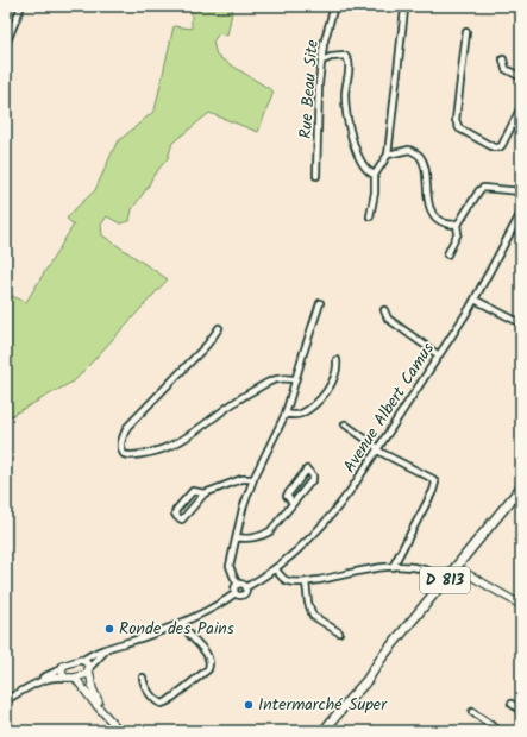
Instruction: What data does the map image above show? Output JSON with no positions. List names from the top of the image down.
{
  "streets": {
    "main road": ["D 813"],
    "street": ["Rue Beau Site", "Avenue Albert Camus"]
  },
  "places": ["Ronde des Pains", "Intermarché Super"]
}
